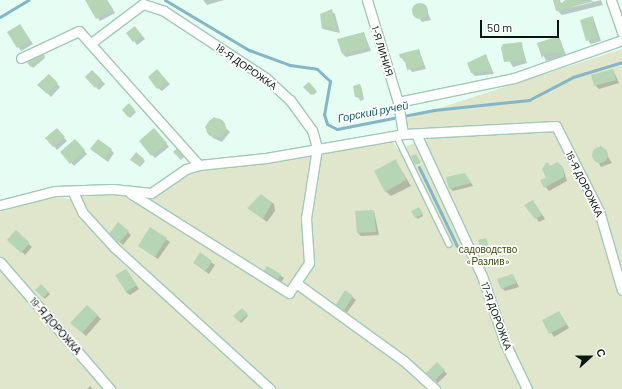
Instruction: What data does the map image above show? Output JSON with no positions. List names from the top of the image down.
{
  "streets": {
    "street": [
      "1-Я ЛИНИЯ",
      "18-Я ДОРОЖКА",
      "16-Я ДОРОЖКА",
      "17-Я ДОРОЖКА",
      "19-Я ДОРОЖКА"
    ]
  },
  "crossings": [
    ["16-Я ДОРОЖКА", "17-Я ДОРОЖКА"]
  ],
  "water": ["Горский ручей"],
  "parks": ["садоводство «Разлив»"],
  "scale_bar": "50 m",
  "north": "right"
}
